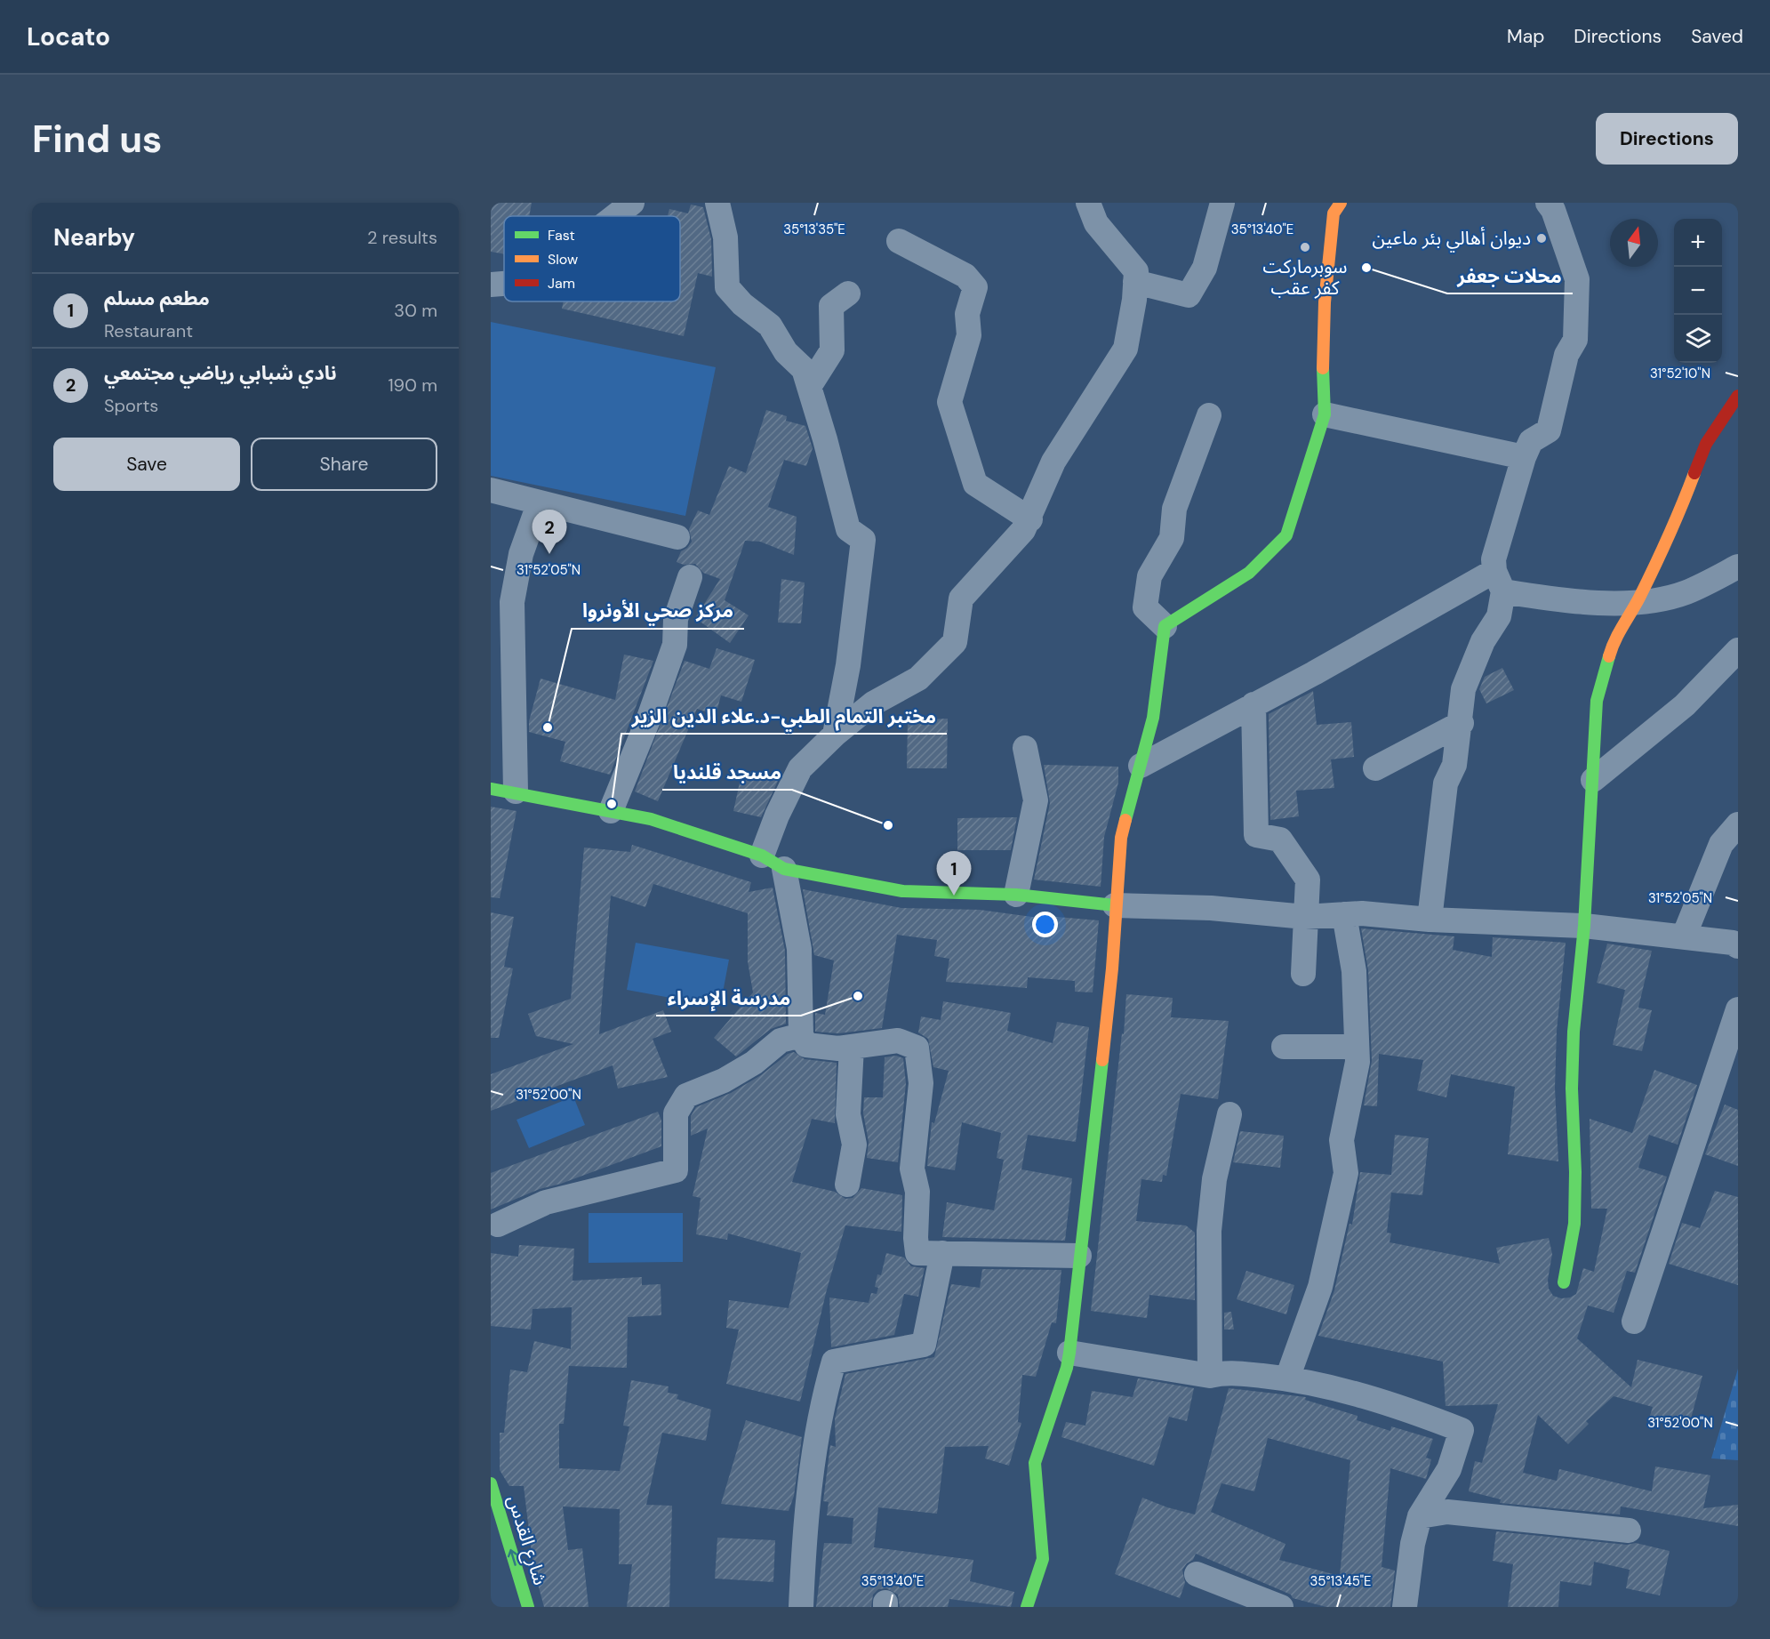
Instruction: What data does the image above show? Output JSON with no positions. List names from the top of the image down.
{
  "streets": {
    "street": ["شارع القدس"]
  },
  "one_way": ["شارع القدس"],
  "places": [
    "ديوان أهالي بئر ماعين",
    "سوبرماركت كفر عقب",
    "محلات جعفر",
    "مركز صحي الأونروا",
    "مختبر التمام الطبي-د.علاء الدين الزير",
    "مسجد قلنديا",
    "مدرسة الإسراء"
  ],
  "legend": ["Fast", "Slow", "Jam"],
  "north": "top",
  "page": {
    "header": "Locato",
    "nav": ["Map", "Directions", "Saved"],
    "buttons": [
      "Directions",
      ["Save", "Share"]
    ],
    "title": "Find us",
    "heading": ["Nearby", "2 results"],
    "map_buttons": ["+", "−"],
    "list": [
      {
        "mark": "1",
        "name": "مطعم مسلم",
        "note": "Restaurant",
        "value": "30 m"
      },
      {
        "mark": "2",
        "name": "نادي شبابي رياضي مجتمعي",
        "note": "Sports",
        "value": "190 m"
      }
    ],
    "pins": ["2", "1"]
  },
  "coordinates": [
    "35°13'35\"E",
    "35°13'40\"E",
    "31°52'10\"N",
    "31°52'05\"N",
    "31°52'00\"N",
    "35°13'45\"E"
  ]
}
